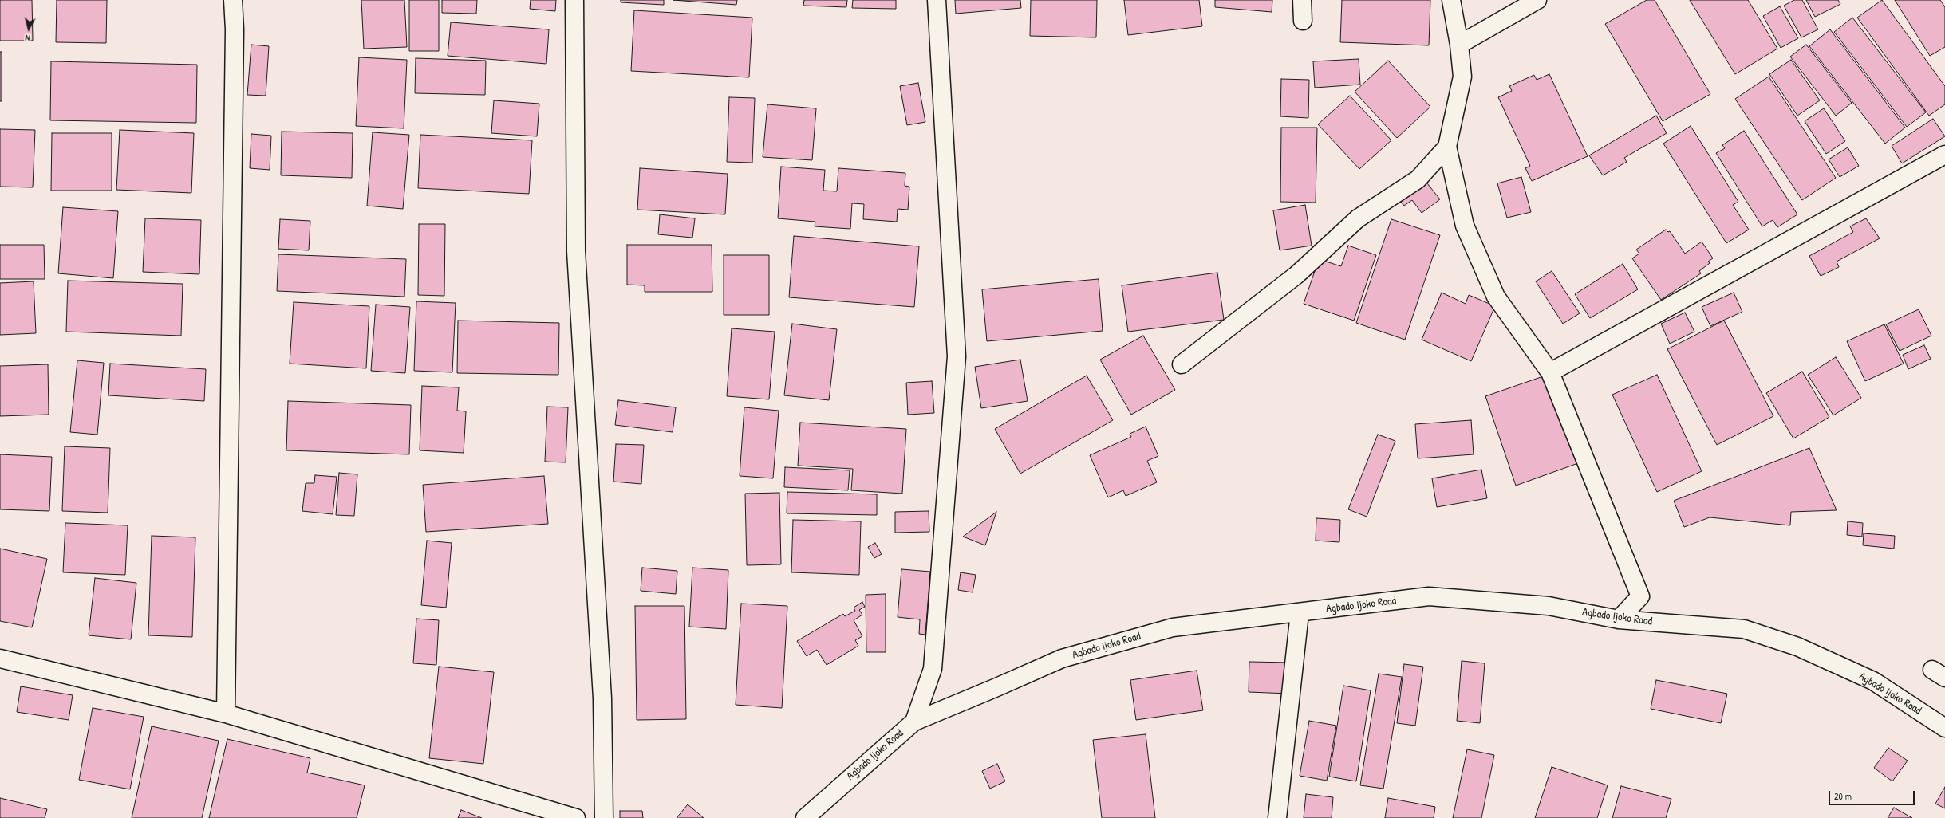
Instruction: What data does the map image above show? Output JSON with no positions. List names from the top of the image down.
{
  "streets": {
    "street": ["Agbado Ijoko Road"]
  },
  "scale_bar": "20 m",
  "north": "bottom"
}
